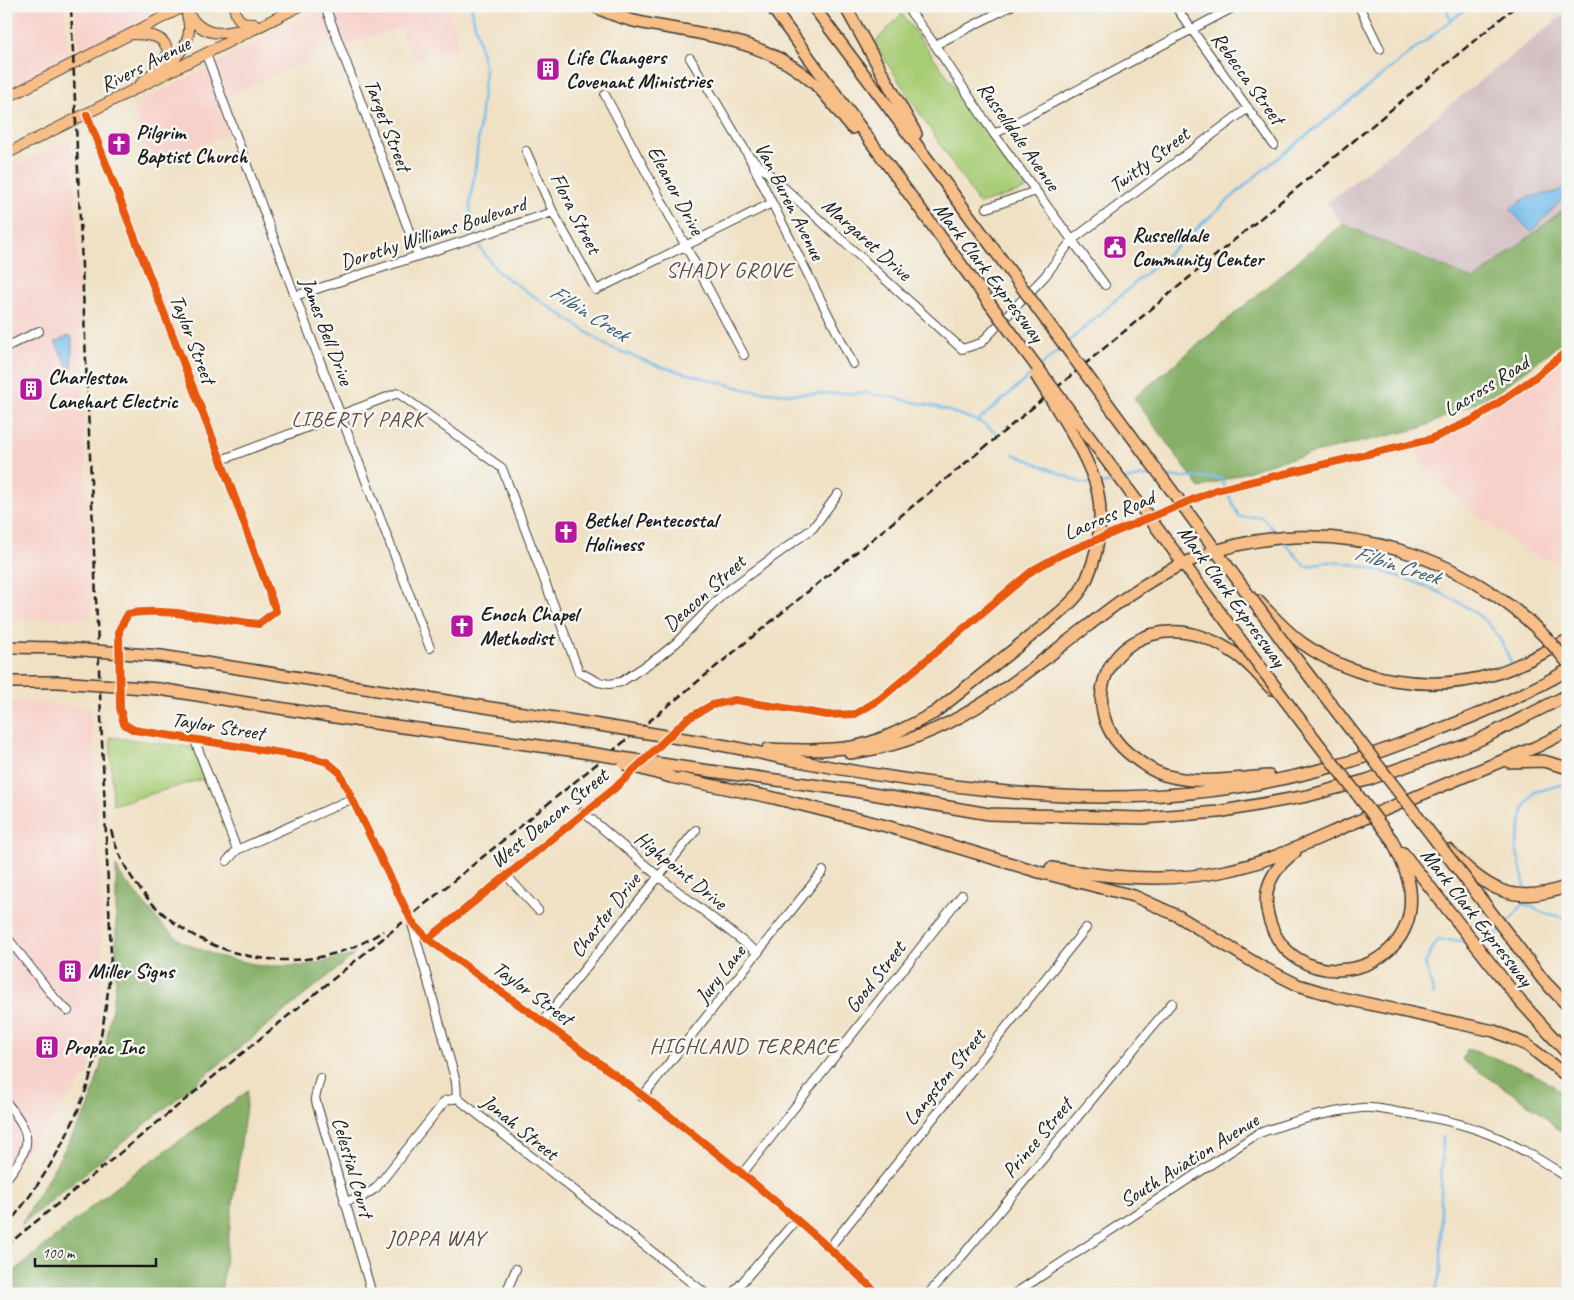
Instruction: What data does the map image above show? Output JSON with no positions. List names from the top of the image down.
{
  "streets": {
    "highway": ["Mark Clark Expressway"],
    "main road": ["Rivers Avenue"],
    "street": [
      "Rebecca Street",
      "Target Street",
      "Russelldale Avenue",
      "Twitty Street",
      "Eleanor Drive",
      "Van Buren Avenue",
      "Flora Street",
      "Dorothy Williams Boulevard",
      "Margaret Drive",
      "James Bell Drive",
      "Taylor Street",
      "Lacross Road",
      "Deacon Street",
      "West Deacon Street",
      "Highpoint Drive",
      "Charter Drive",
      "Jury Lane",
      "Good Street",
      "Langston Street",
      "Jonah Street",
      "Prince Street",
      "South Aviation Avenue",
      "Celestial Court"
    ]
  },
  "crossings": [
    ["Rivers Avenue", "James Bell Drive"],
    ["Rivers Avenue", "Taylor Street"],
    ["Rebecca Street", "Twitty Street"],
    ["Target Street", "Dorothy Williams Boulevard"],
    ["Russelldale Avenue", "Twitty Street"],
    ["Twitty Street", "Margaret Drive"],
    ["Eleanor Drive", "Flora Street"],
    ["Van Buren Avenue", "Margaret Drive"],
    ["Flora Street", "Dorothy Williams Boulevard"],
    ["Dorothy Williams Boulevard", "James Bell Drive"],
    ["James Bell Drive", "Deacon Street"],
    ["Taylor Street", "West Deacon Street"],
    ["Taylor Street", "Charter Drive"],
    ["Taylor Street", "Jury Lane"],
    ["Taylor Street", "Good Street"],
    ["Taylor Street", "Langston Street"],
    ["Taylor Street", "Jonah Street"],
    ["Lacross Road", "West Deacon Street"],
    ["West Deacon Street", "Highpoint Drive"],
    ["Highpoint Drive", "Charter Drive"],
    ["Highpoint Drive", "Jury Lane"]
  ],
  "districts": [
    "SHADY GROVE",
    "LIBERTY PARK",
    "HIGHLAND TERRACE",
    "JOPPA WAY"
  ],
  "water": ["Filbin Creek"],
  "places": {
    "building": [
      "Life Changers Covenant Ministries",
      "Charleston Lanehart Electric",
      "Miller Signs",
      "Propac Inc"
    ],
    "church": ["Pilgrim Baptist Church", "Bethel Pentecostal Holiness", "Enoch Chapel Methodist"],
    "public building": ["Russelldale Community Center"]
  },
  "scale_bar": "100 m"
}
